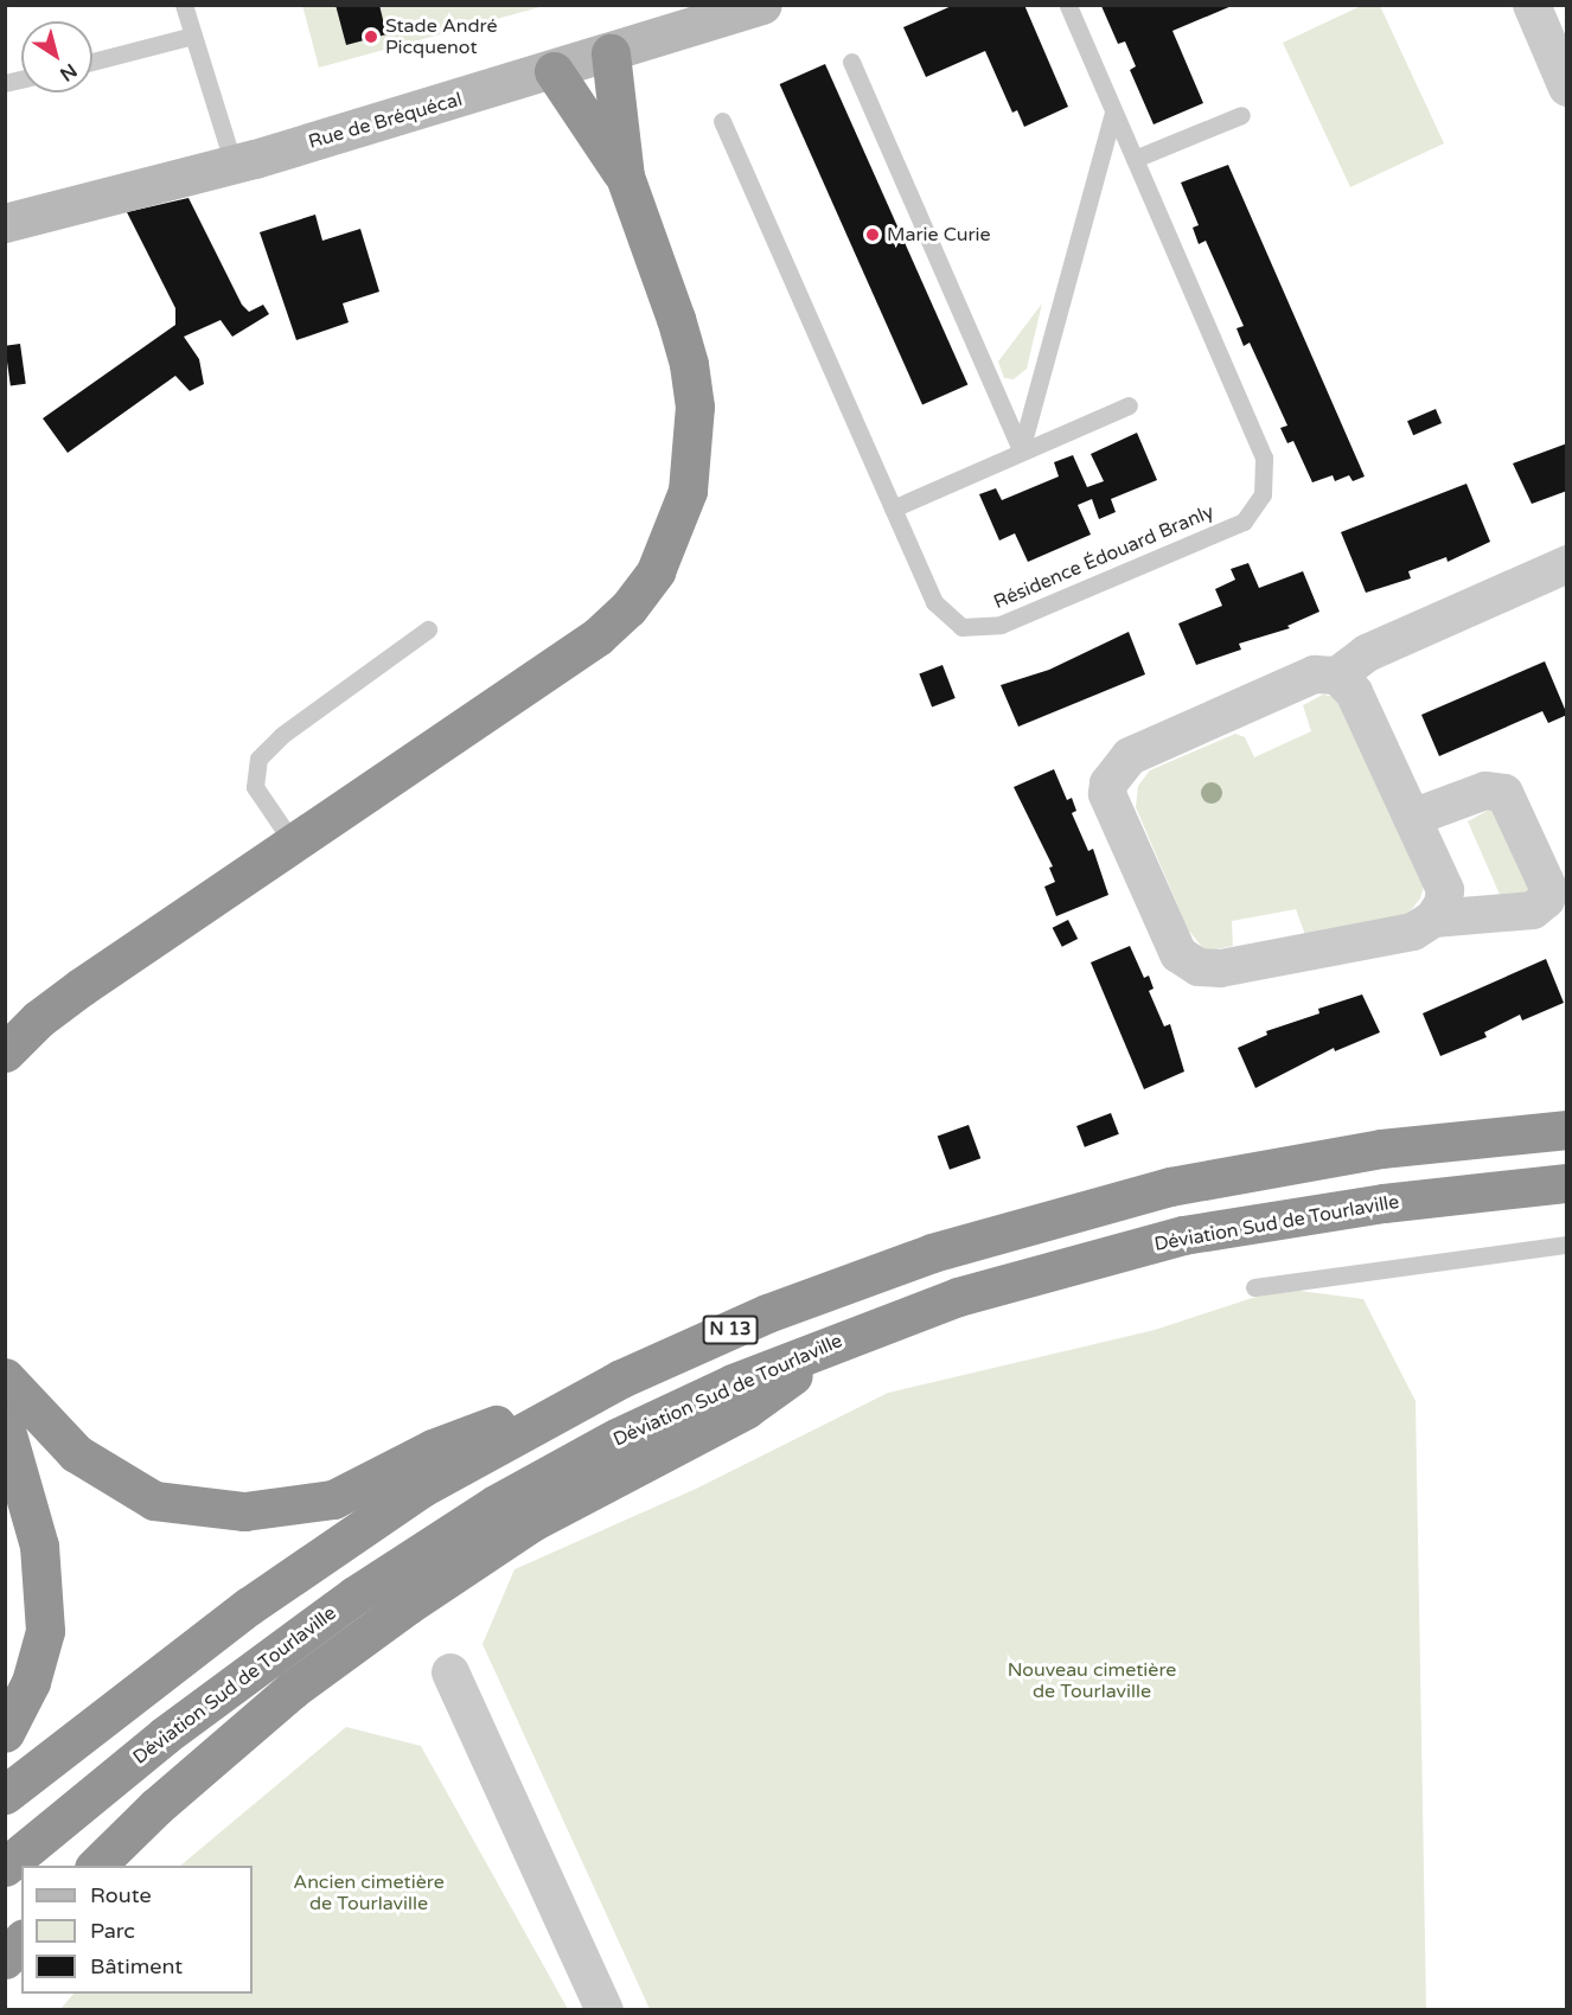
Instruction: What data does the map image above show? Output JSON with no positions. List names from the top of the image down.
{
  "streets": {
    "highway": ["Déviation Sud de Tourlaville", "N 13"],
    "street": ["Rue de Bréquécal"],
    "lane": ["Résidence Édouard Branly"]
  },
  "parks": ["Nouveau cimetière de Tourlaville", "Ancien cimetière de Tourlaville"],
  "places": ["Stade André Picquenot", "Marie Curie"],
  "legend": ["Route", "Parc", "Bâtiment"],
  "north": "bottom right"
}
